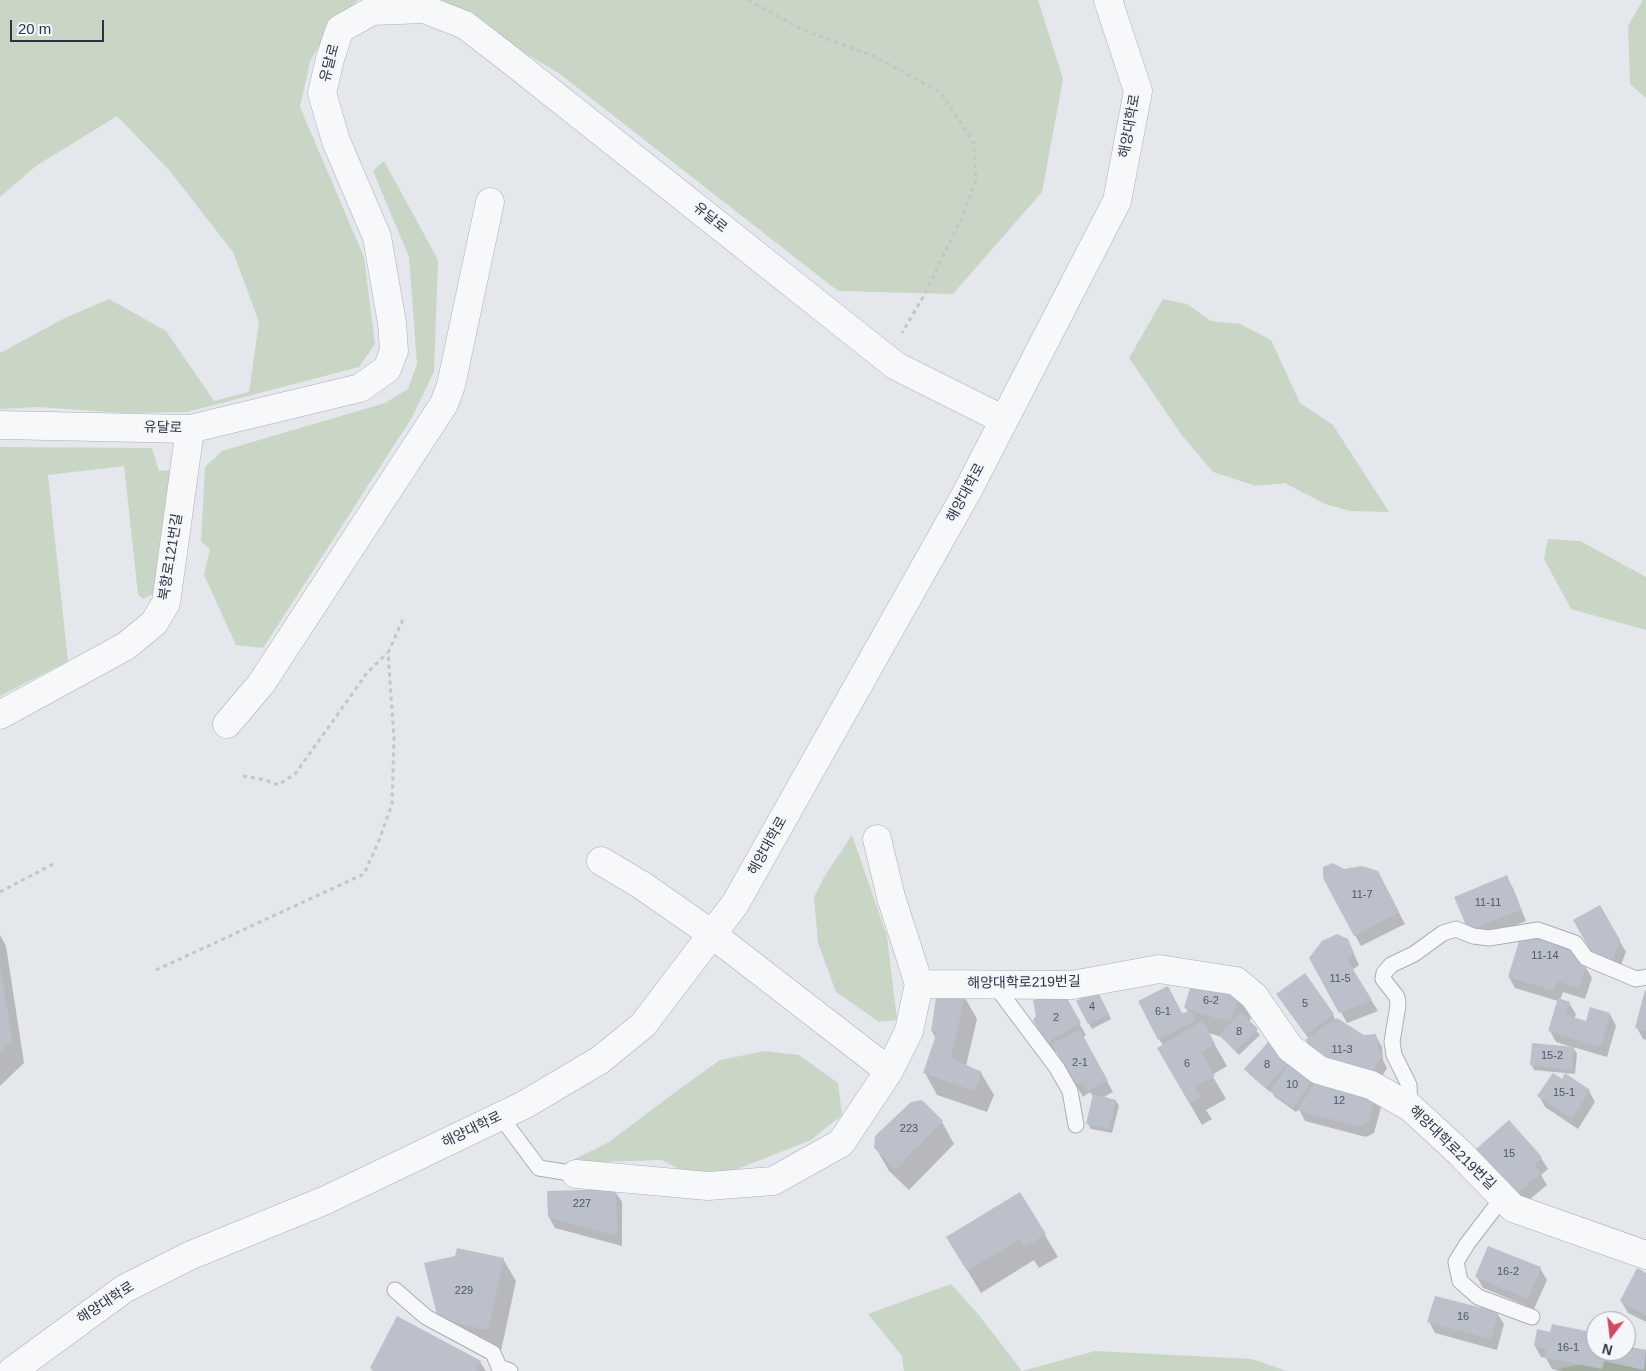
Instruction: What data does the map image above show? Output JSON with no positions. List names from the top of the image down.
{
  "streets": {
    "street": [
      "유달로",
      "해양대학로",
      "북항로121번길",
      "해양대학로219번길"
    ]
  },
  "crossings": [
    ["유달로", "해양대학로"],
    ["유달로", "북항로121번길"]
  ],
  "house_numbers": [
    "11-7",
    "11-11",
    "11-14",
    "11-5",
    "6-2",
    "5",
    "4",
    "6-1",
    "2",
    "8",
    "11-3",
    "15-2",
    "2-1",
    "6",
    "8",
    "10",
    "15-1",
    "12",
    "223",
    "15",
    "227",
    "16-2",
    "229",
    "16",
    "16-1"
  ],
  "scale_bar": "20 m",
  "north": "bottom"
}
